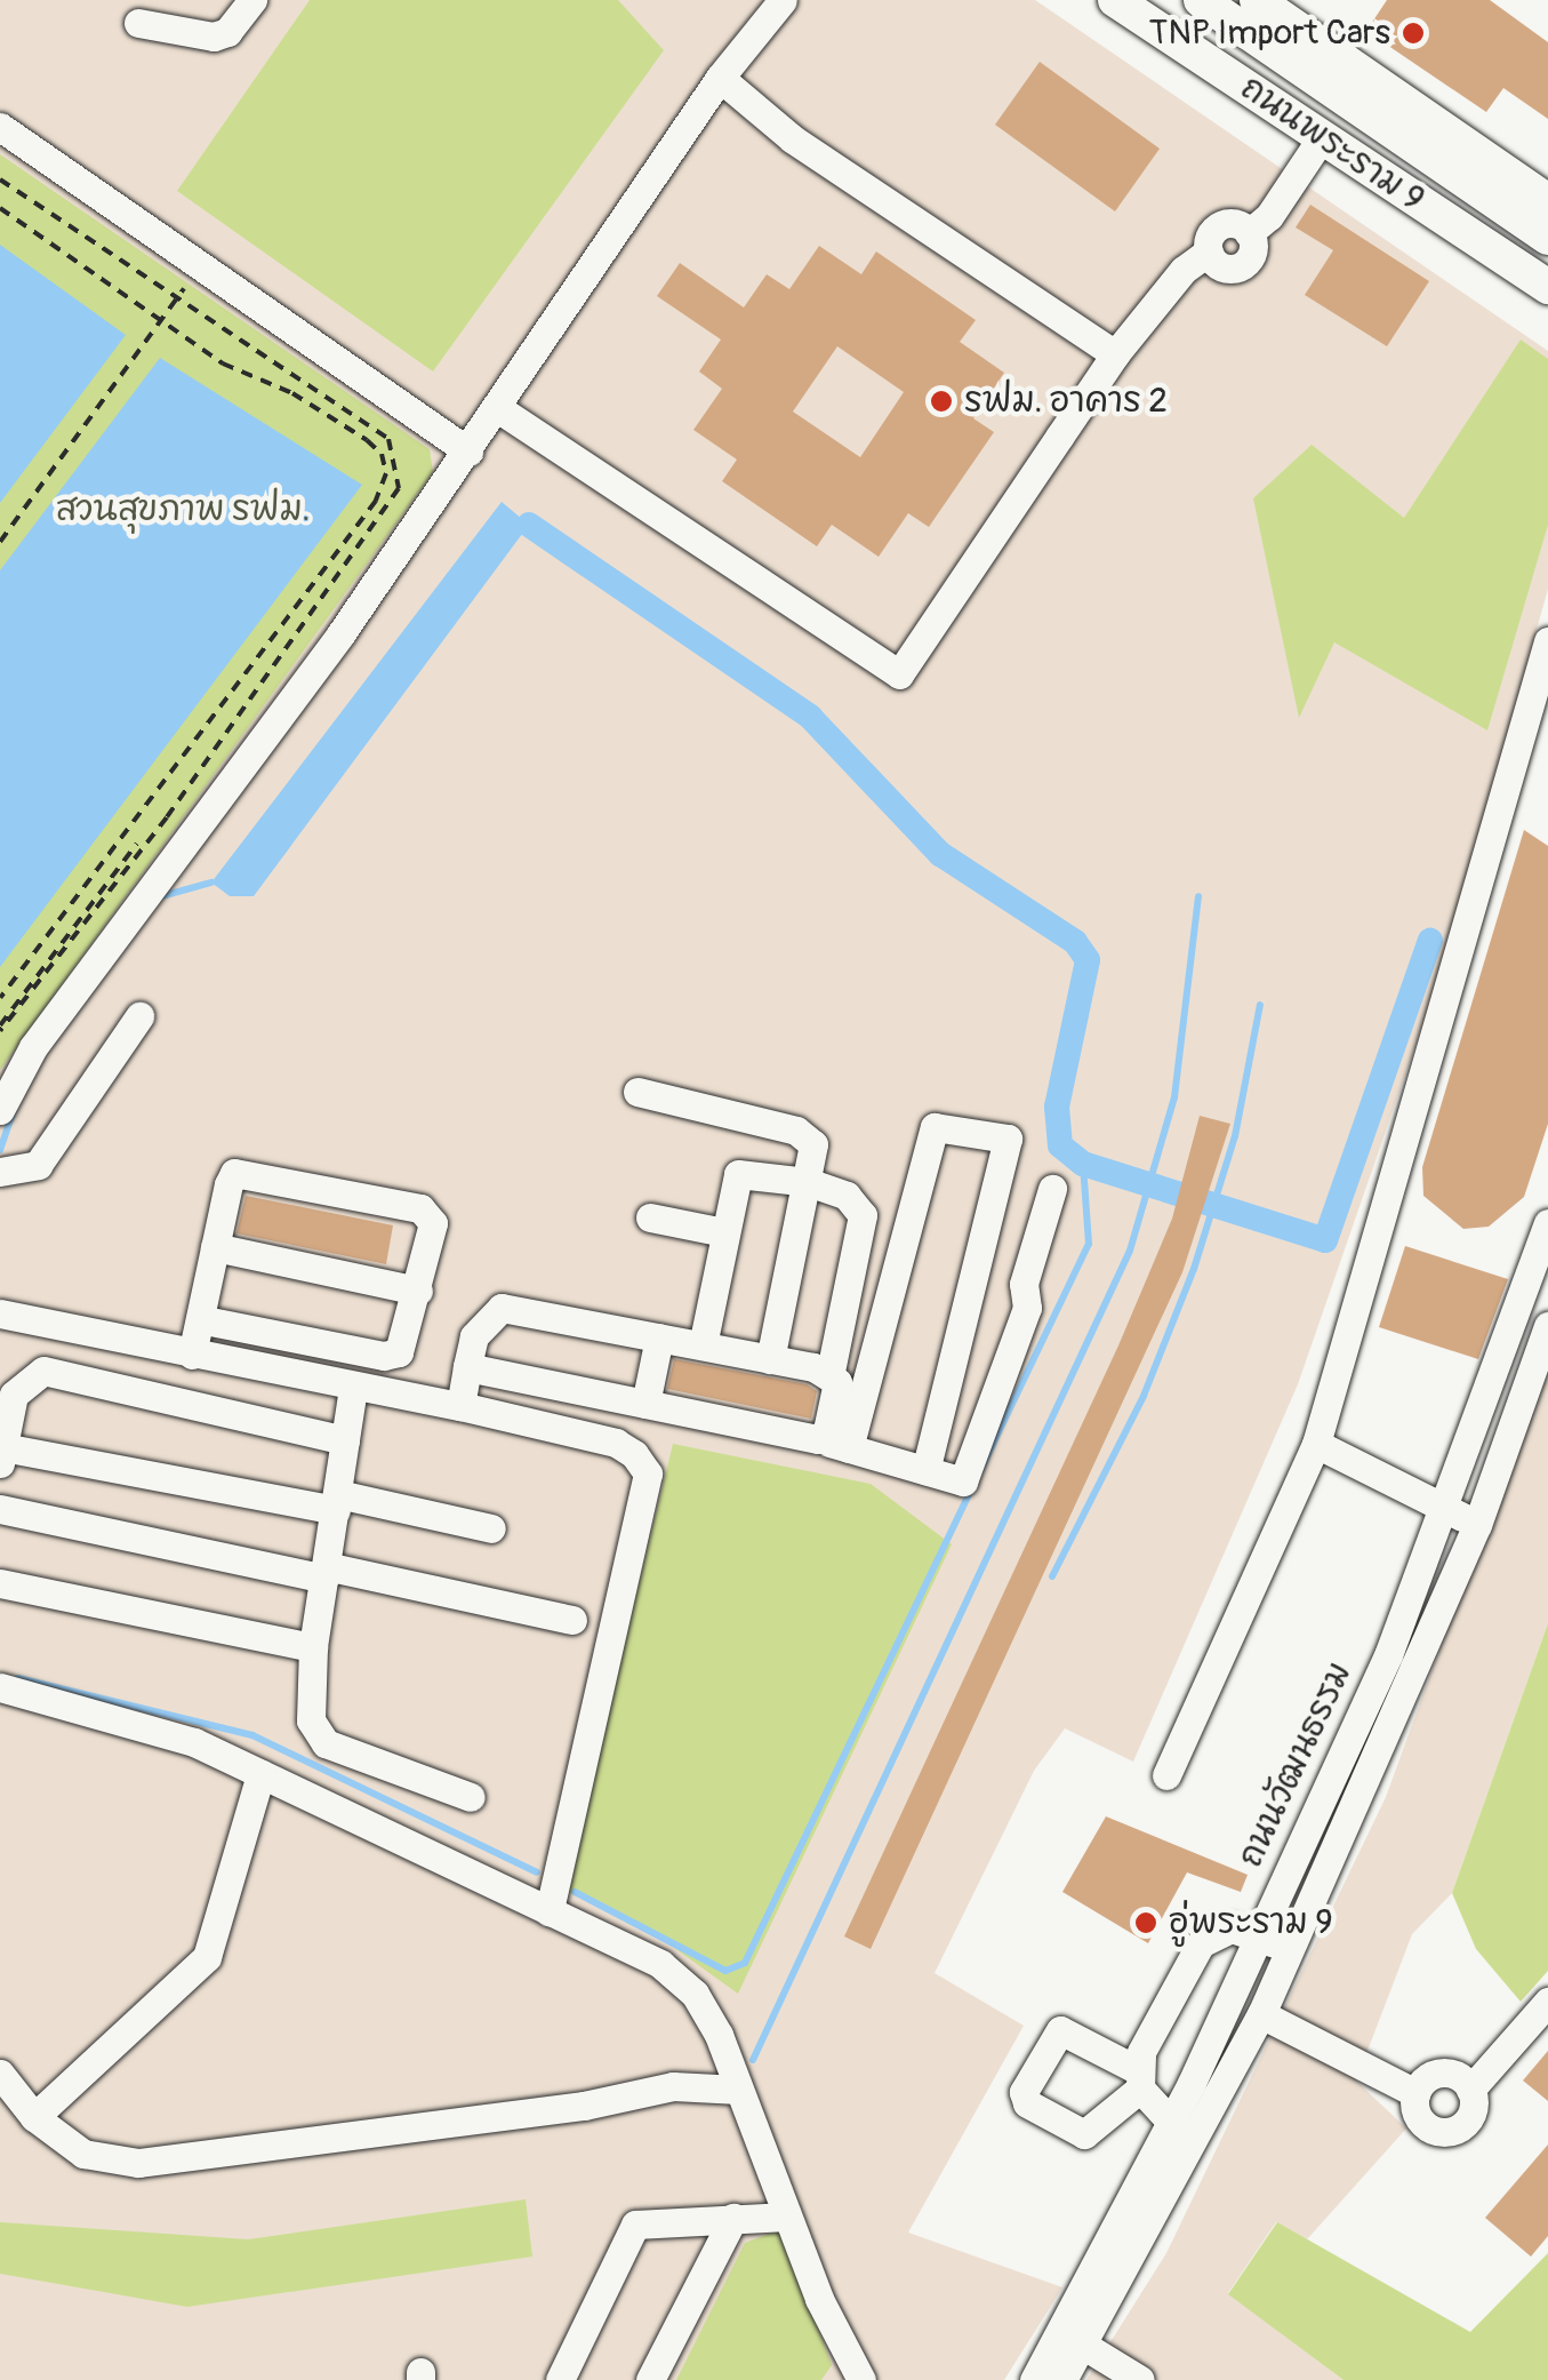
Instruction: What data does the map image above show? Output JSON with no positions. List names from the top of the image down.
{
  "streets": {
    "main road": ["ถนนพระราม 9"],
    "street": ["ถนนวัฒนธรรม"]
  },
  "parks": ["สวนสุขภาพ รฟม."],
  "places": ["TNP Import Cars", "รฟม. อาคาร 2", "อู่พระราม 9"]
}
